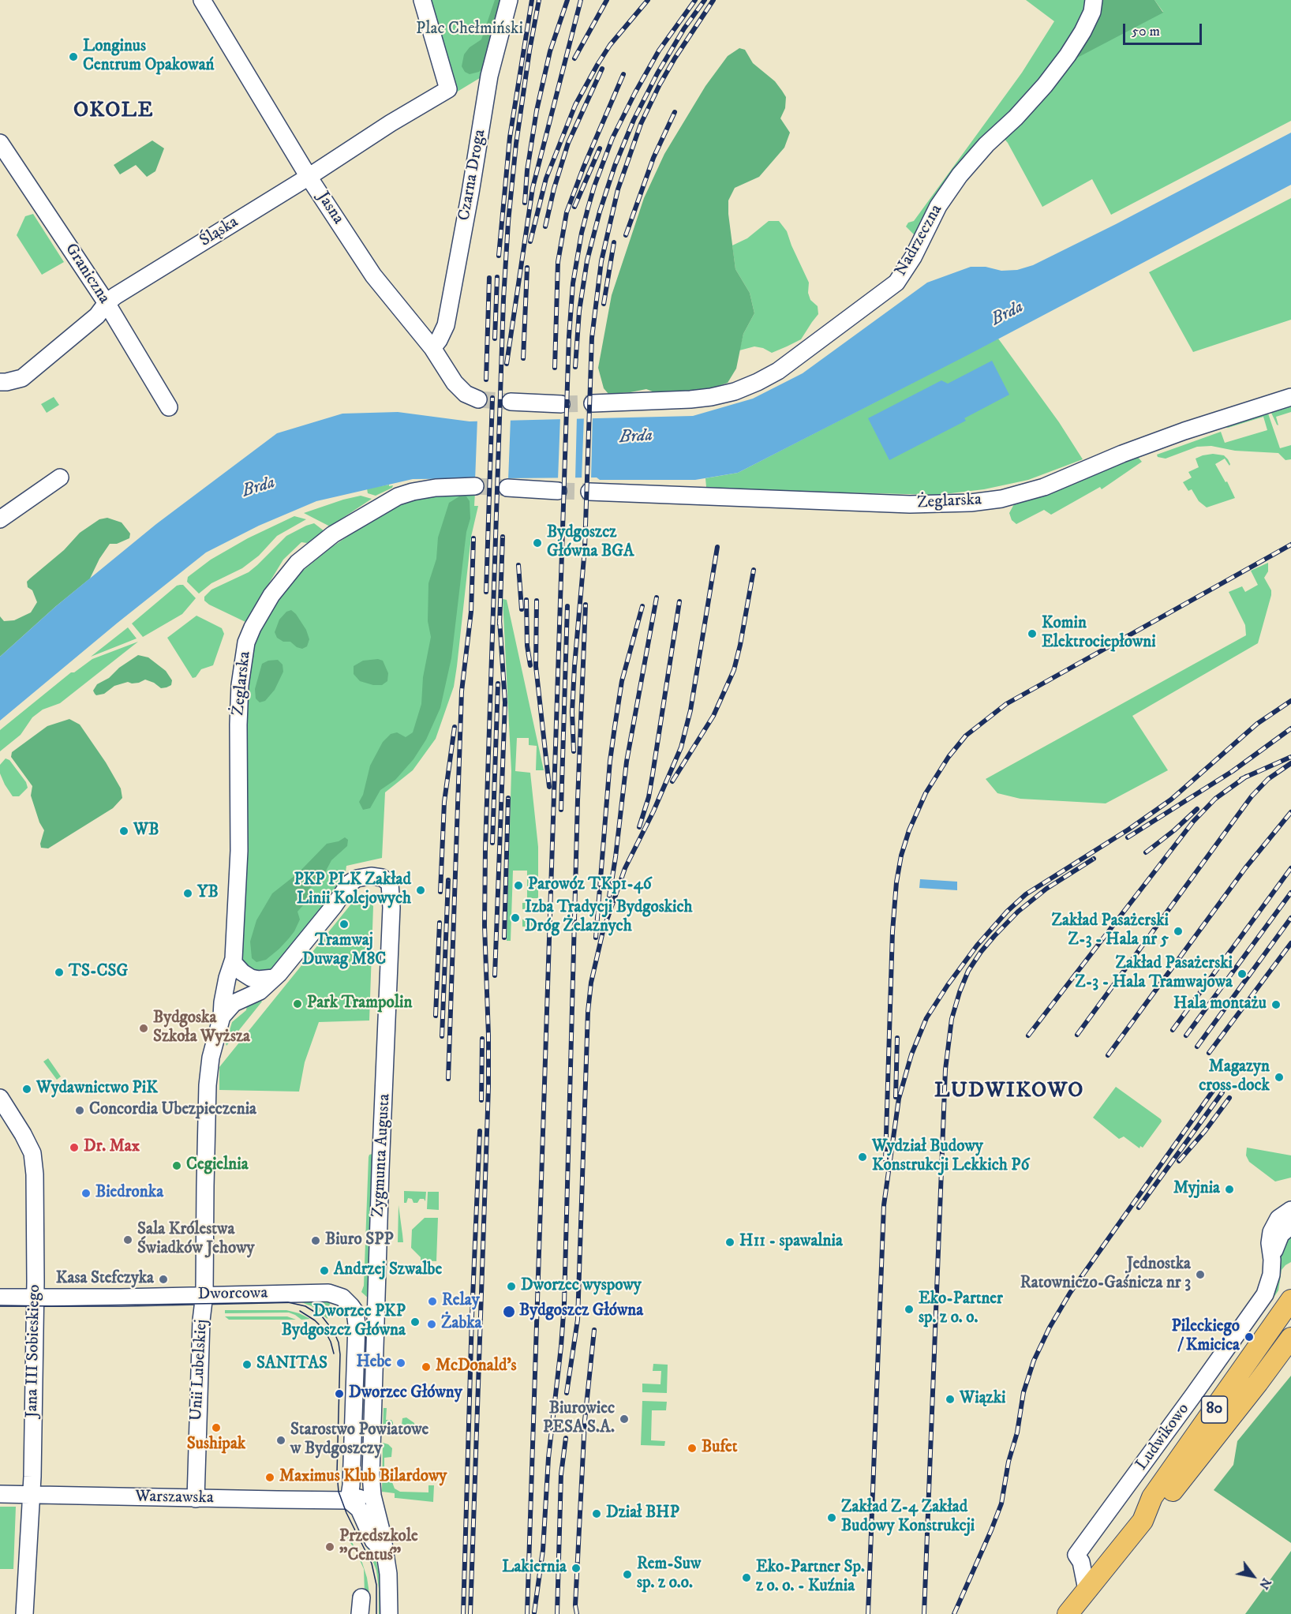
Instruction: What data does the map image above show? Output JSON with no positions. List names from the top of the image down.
{
  "streets": {
    "main road": ["80"],
    "street": [
      "Czarna Droga",
      "Jasna",
      "Śląska",
      "Nadrzeczna",
      "Graniczna",
      "Żeglarska",
      "Zygmunta Augusta",
      "Dworcowa",
      "Jana III Sobieskiego",
      "Unii Lubelskiej",
      "Ludwikowo",
      "Warszawska"
    ]
  },
  "crossings": [
    ["Czarna Droga", "Jasna"],
    ["Jasna", "Śląska"],
    ["Śląska", "Graniczna"],
    ["Żeglarska", "Unii Lubelskiej"],
    ["Zygmunta Augusta", "Dworcowa"],
    ["Zygmunta Augusta", "Warszawska"],
    ["Dworcowa", "Jana III Sobieskiego"],
    ["Dworcowa", "Unii Lubelskiej"],
    ["Dworcowa", "Warszawska"],
    ["Jana III Sobieskiego", "Warszawska"],
    ["Unii Lubelskiej", "Warszawska"],
    ["80", "Ludwikowo"]
  ],
  "districts": ["OKOLE", "LUDWIKOWO"],
  "water": ["Brda"],
  "parks": ["Plac Chełmiński"],
  "places": [
    "Longinus Centrum Opakowań",
    "Bydgoszcz Główna BGA",
    "Komin Elektrociepłowni",
    "WB",
    "Parowóz TKp1-46",
    "PKP PLK Zakład Linii Kolejowych",
    "YB",
    "Izba Tradycji Bydgoskich Dróg Żelaznych",
    "Tramwaj Duwag M8C",
    "Zakład Pasażerski Z-3 - Hala nr 5",
    "TS-CSG",
    "Zakład Pasażerski Z-3 - Hala Tramwajowa",
    "Park Trampolin",
    "Hala montażu",
    "Bydgoska Szkoła Wyższa",
    "Magazyn cross-dock",
    "Wydawnictwo PiK",
    "Concordia Ubezpieczenia",
    "Dr. Max",
    "Wydział Budowy Konstrukcji Lekkich P6",
    "Cegielnia",
    "Myjnia",
    "Biedronka",
    "Sala Królestwa Świadków Jehowy",
    "Biuro SPP",
    "H11 - spawalnia",
    "Andrzej Szwalbe",
    "Jednostka Ratowniczo-Gaśnicza nr 3",
    "Kasa Stefczyka",
    "Dworzec wyspowy",
    "Relay",
    "Eko-Partner sp. z o. o.",
    "Bydgoszcz Główna",
    "Dworzec PKP Bydgoszcz Główna",
    "Żabka",
    "Pileckiego / Kmicica",
    "Hebe",
    "SANITAS",
    "McDonald's",
    "Dworzec Główny",
    "Wiązki",
    "Biurowiec PESA S.A.",
    "Sushipak",
    "Starostwo Powiatowe w Bydgoszczy",
    "Bufet",
    "Maximus Klub Bilardowy",
    "Dział BHP",
    "Zakład Z-4 Zakład Budowy Konstrukcji",
    "Przedszkole \"Centuś\"",
    "Lakiernia",
    "Rem-Suw sp. z o.o.",
    "Eko-Partner Sp. z o. o. - Kuźnia"
  ],
  "scale_bar": "50 m",
  "north": "bottom right"
}
